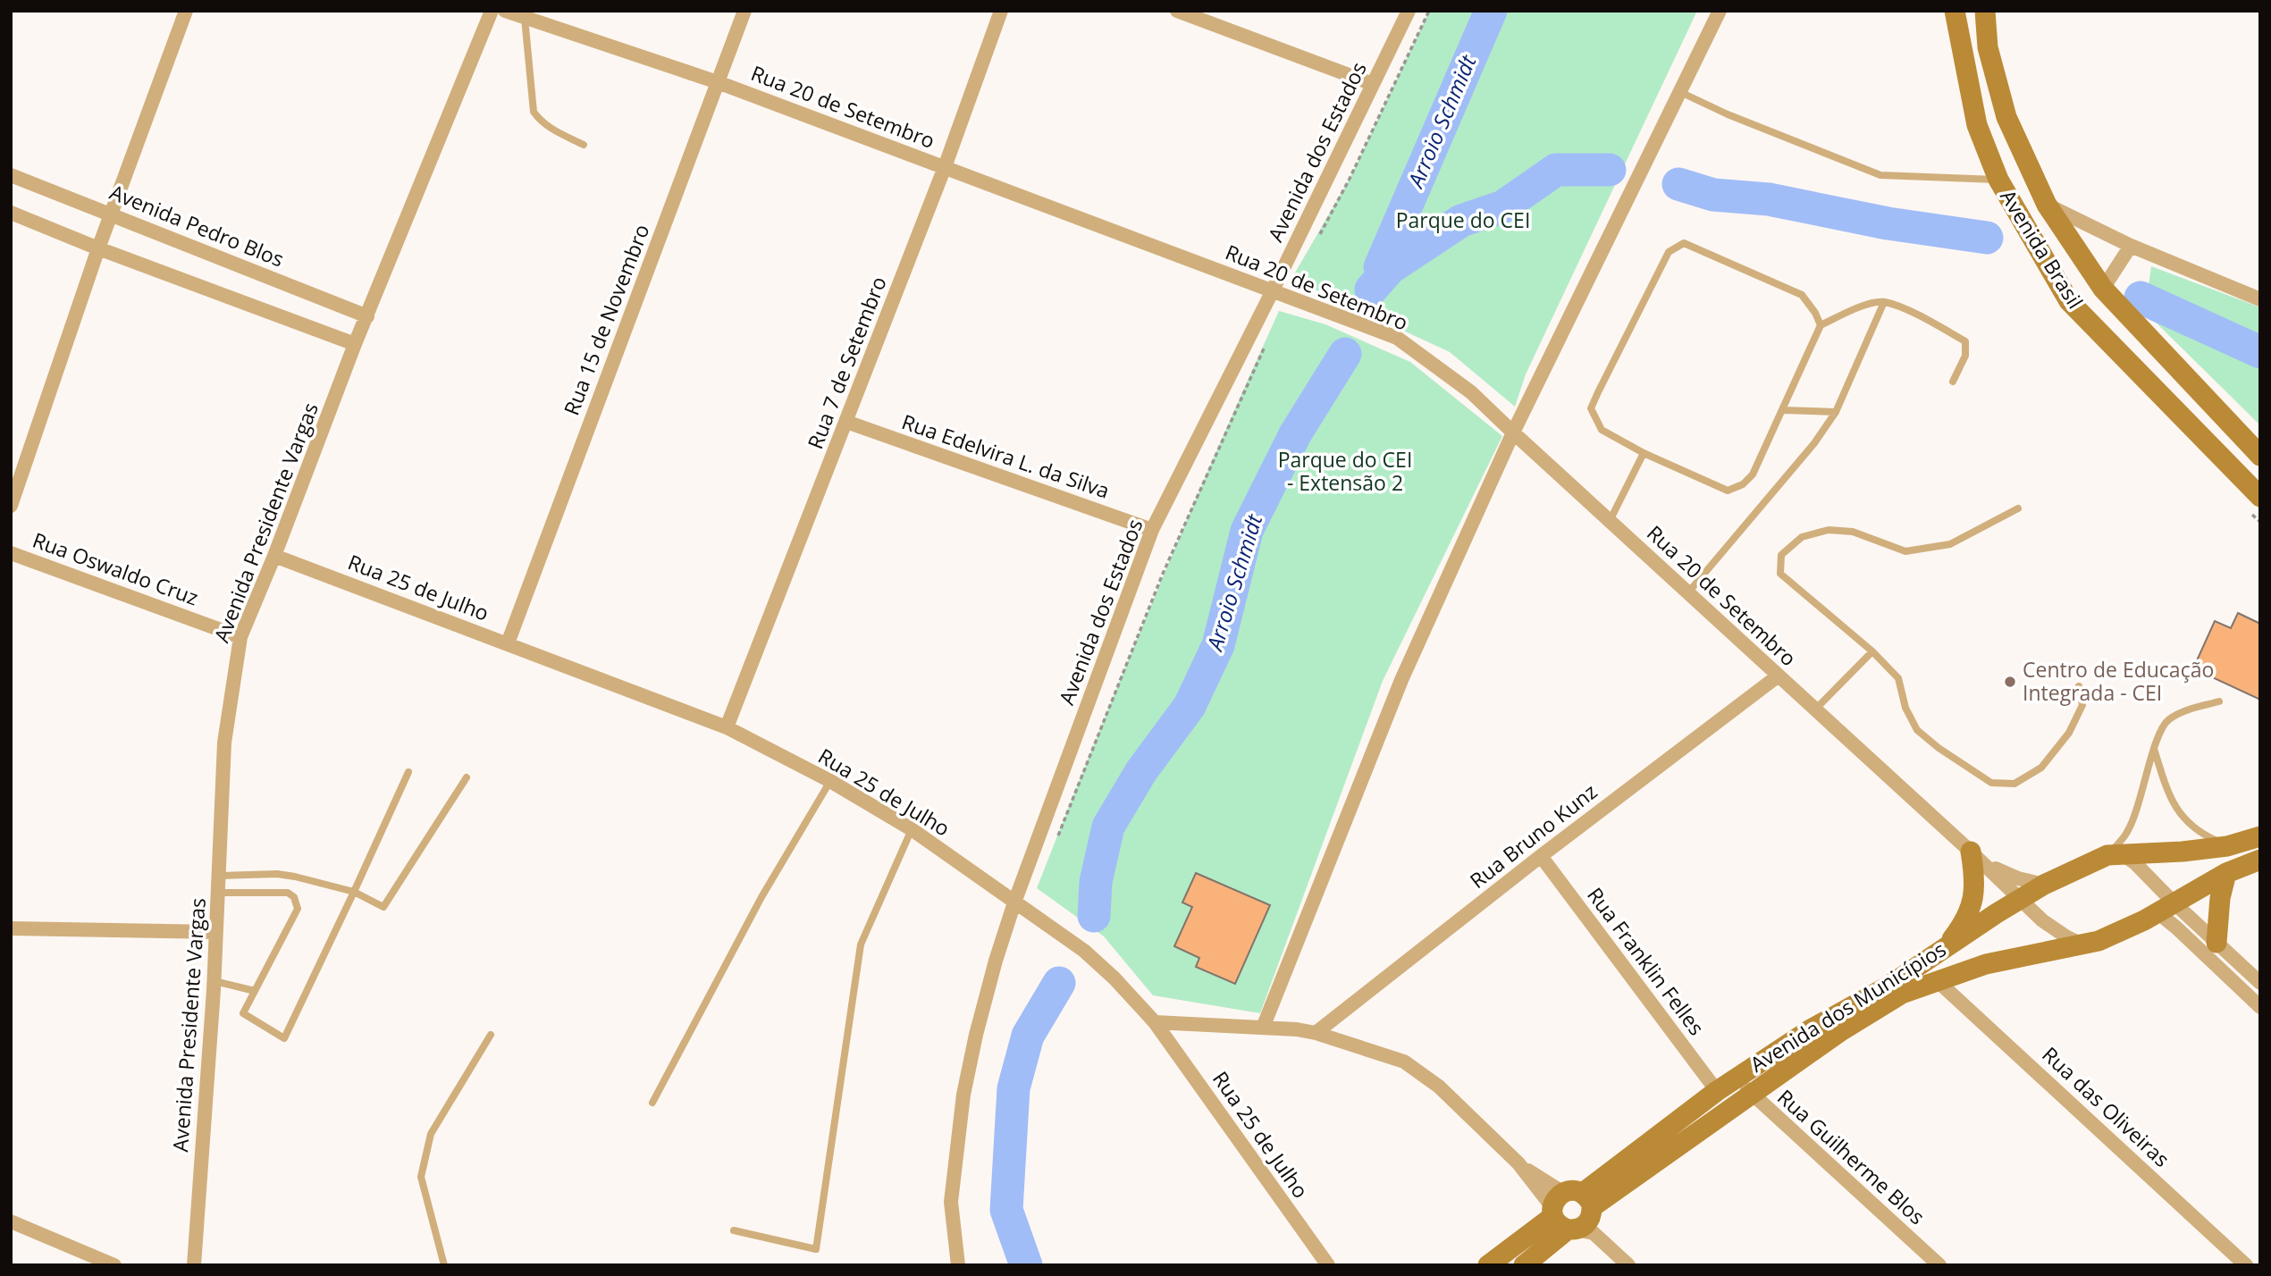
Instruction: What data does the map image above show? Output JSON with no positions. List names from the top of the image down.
{
  "streets": {
    "main road": ["Avenida Brasil", "Avenida dos Municípios"],
    "street": [
      "Rua 20 de Setembro",
      "Avenida dos Estados",
      "Avenida Pedro Blos",
      "Rua 15 de Novembro",
      "Rua 7 de Setembro",
      "Rua Edelvira L. da Silva",
      "Avenida Presidente Vargas",
      "Rua Oswaldo Cruz",
      "Rua 25 de Julho",
      "Rua Bruno Kunz",
      "Rua Franklin Felles",
      "Rua das Oliveiras",
      "Rua Guilherme Blos"
    ]
  },
  "crossings": [
    ["Rua 20 de Setembro", "Avenida dos Estados"],
    ["Rua 20 de Setembro", "Rua 15 de Novembro"],
    ["Rua 20 de Setembro", "Rua 7 de Setembro"],
    ["Rua 20 de Setembro", "Rua Bruno Kunz"],
    ["Rua 20 de Setembro", "Avenida dos Municípios"],
    ["Avenida dos Estados", "Rua Edelvira L. da Silva"],
    ["Avenida dos Estados", "Rua 25 de Julho"],
    ["Avenida Pedro Blos", "Avenida Presidente Vargas"],
    ["Rua 15 de Novembro", "Rua 25 de Julho"],
    ["Rua 7 de Setembro", "Rua Edelvira L. da Silva"],
    ["Rua 7 de Setembro", "Rua 25 de Julho"],
    ["Avenida Presidente Vargas", "Rua Oswaldo Cruz"],
    ["Avenida Presidente Vargas", "Rua 25 de Julho"],
    ["Rua Bruno Kunz", "Rua Franklin Felles"],
    ["Rua Franklin Felles", "Avenida dos Municípios"],
    ["Avenida dos Municípios", "Rua das Oliveiras"],
    ["Avenida dos Municípios", "Rua Guilherme Blos"]
  ],
  "water": ["Arroio Schmidt"],
  "parks": ["Parque do CEI", "Parque do CEI - Extensão 2"],
  "places": ["Centro de Educação Integrada - CEI"]
}
